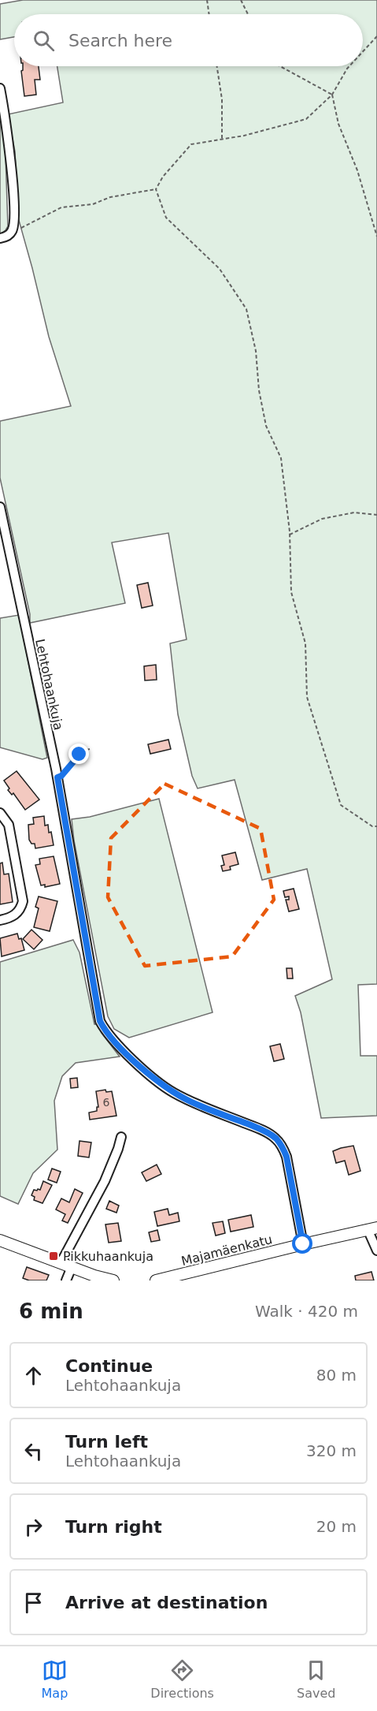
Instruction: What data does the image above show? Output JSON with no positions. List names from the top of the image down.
{
  "streets": {
    "street": ["Lehtohaankuja", "Majamäenkatu"]
  },
  "crossings": [
    ["Lehtohaankuja", "Majamäenkatu"]
  ],
  "places": {
    "transit": ["Pikkuhaankuja"]
  },
  "house_numbers": ["6"],
  "page": {
    "search": "Search here",
    "heading": ["6 min", "Walk · 420 m"],
    "list": [
      ["Continue", "Lehtohaankuja", "80 m"],
      ["Turn left", "Lehtohaankuja", "320 m"],
      ["Turn right", "20 m"],
      "Arrive at destination"
    ],
    "nav": ["Map", "Directions", "Saved"]
  }
}
